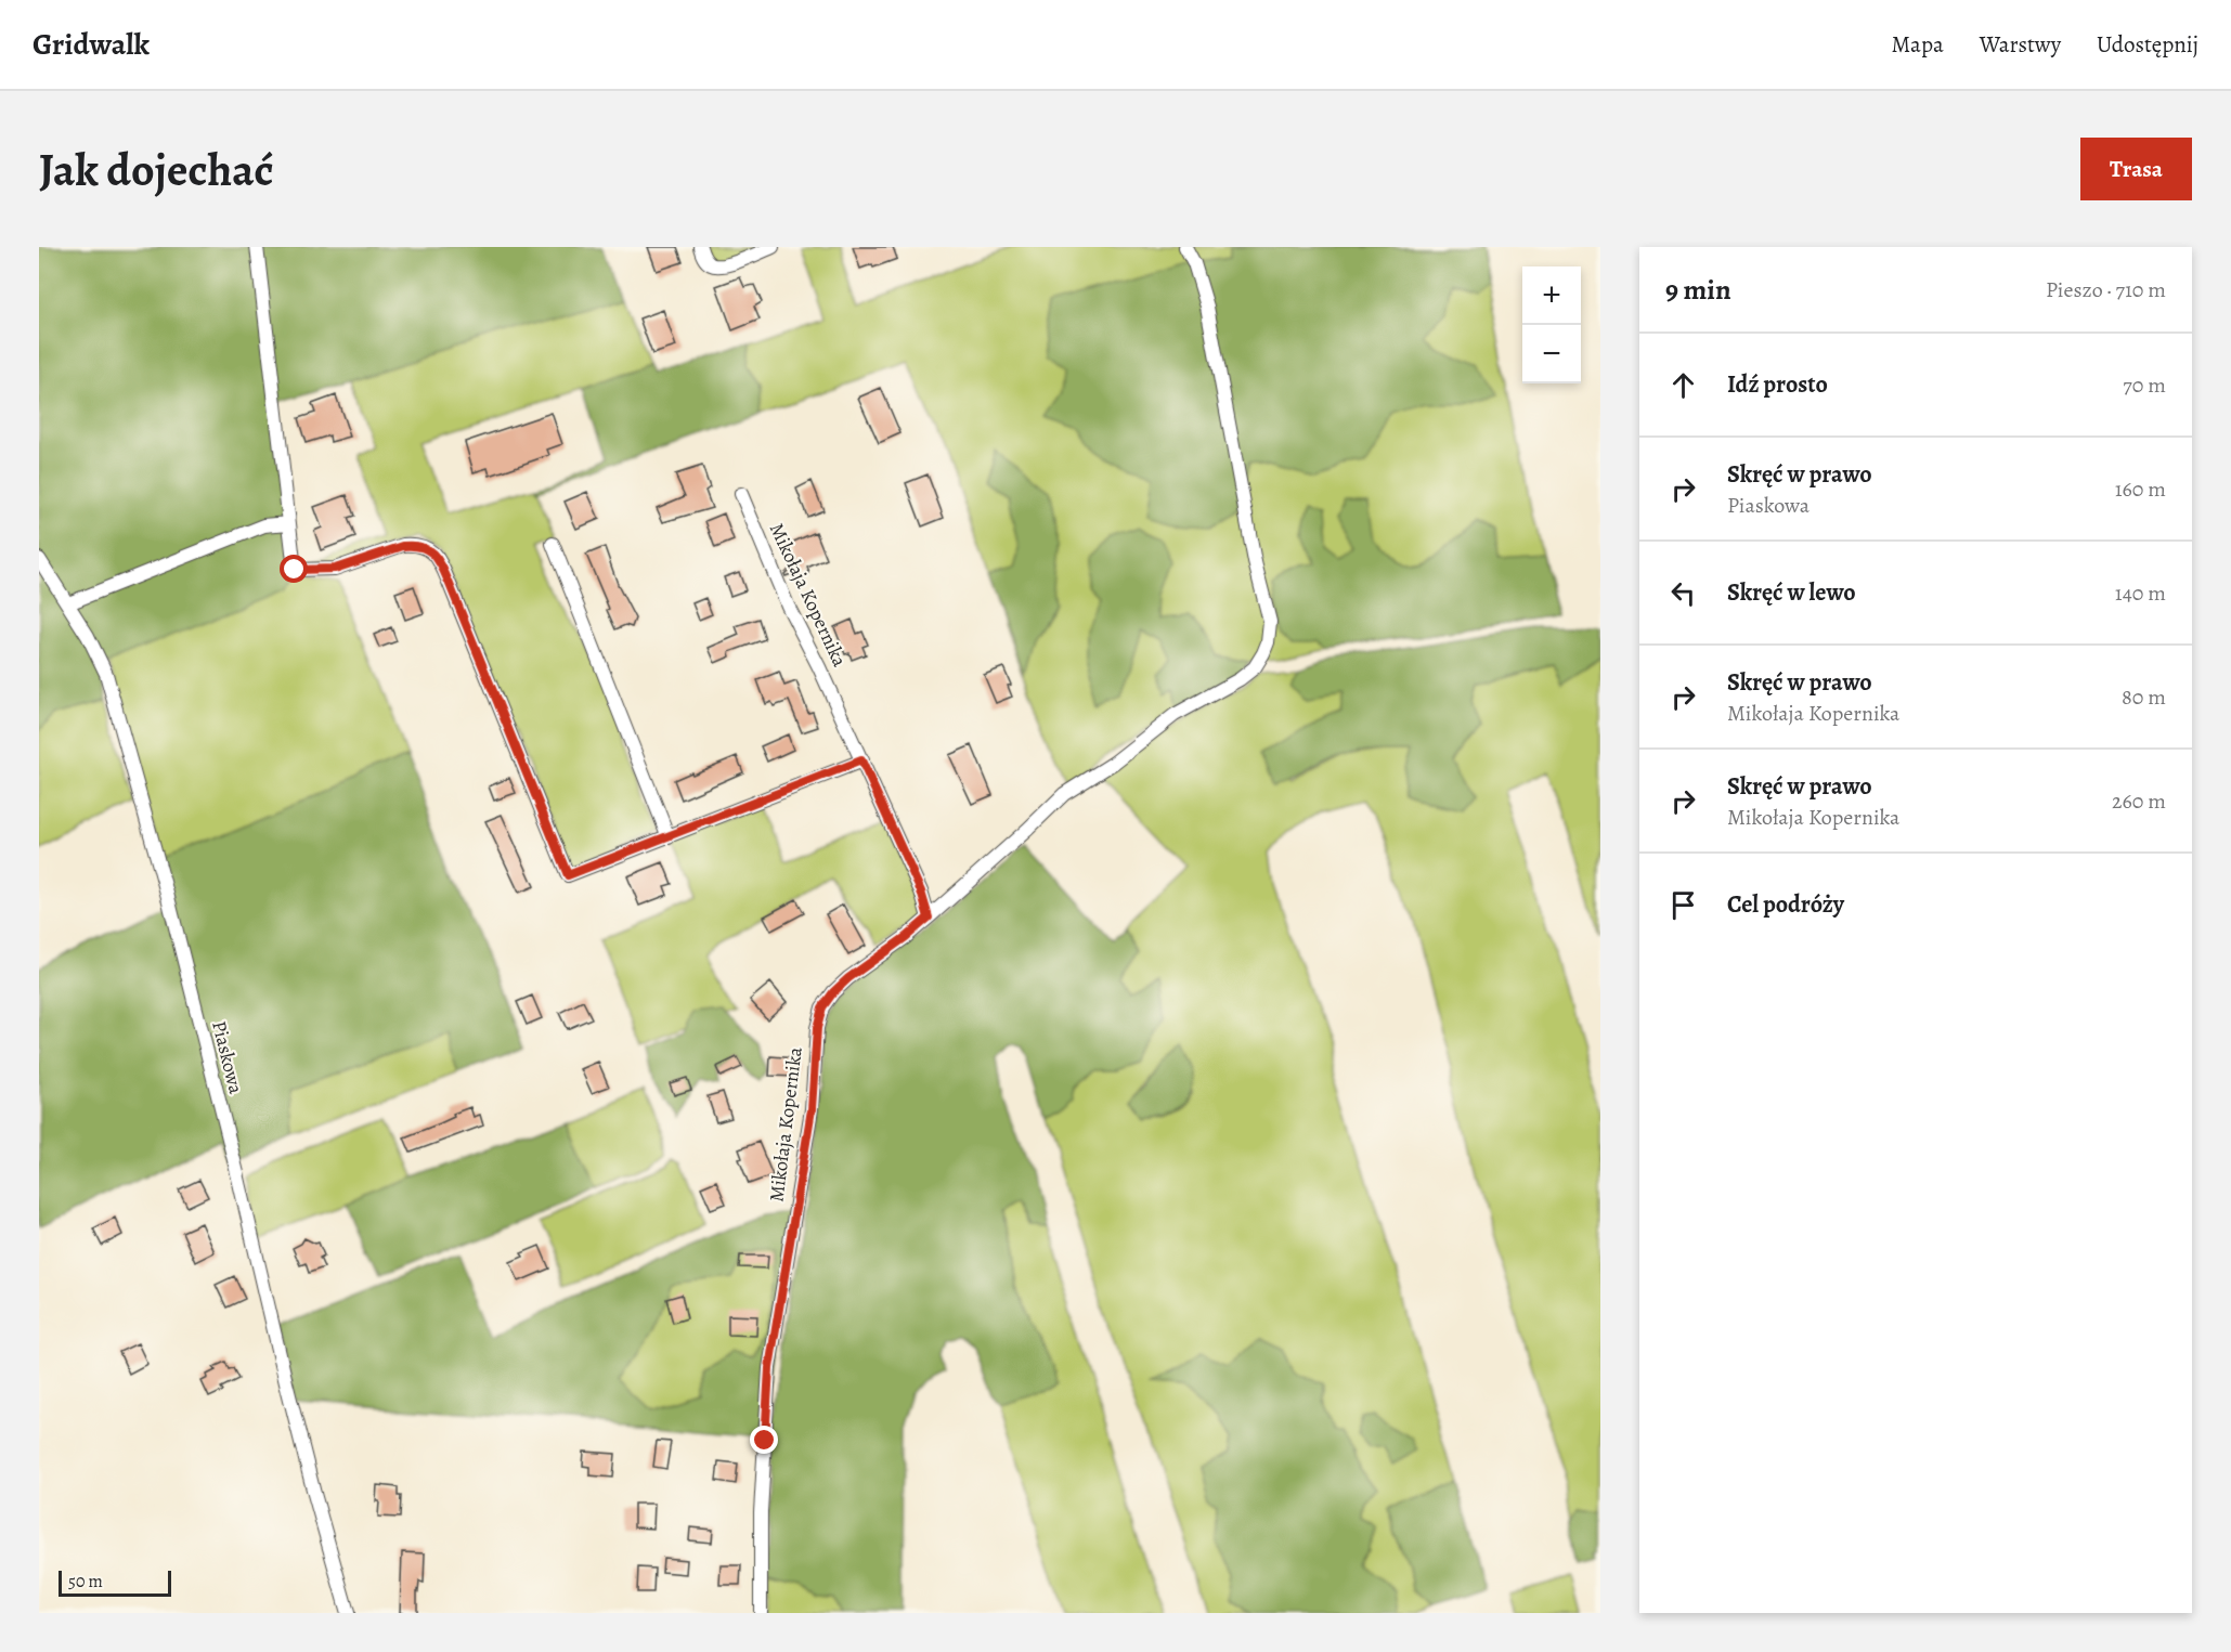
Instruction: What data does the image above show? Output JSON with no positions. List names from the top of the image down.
{
  "streets": {
    "street": ["Mikołaja Kopernika", "Piaskowa"]
  },
  "scale_bar": "50 m",
  "page": {
    "header": "Gridwalk",
    "nav": ["Mapa", "Warstwy", "Udostępnij"],
    "buttons": "Trasa",
    "title": "Jak dojechać",
    "heading": ["9 min", "Pieszo · 710 m"],
    "map_buttons": ["+", "−"],
    "list": [
      ["Idź prosto", "70 m"],
      ["Skręć w prawo", "Piaskowa", "160 m"],
      ["Skręć w lewo", "140 m"],
      ["Skręć w prawo", "Mikołaja Kopernika", "80 m"],
      ["Skręć w prawo", "Mikołaja Kopernika", "260 m"],
      "Cel podróży"
    ],
    "scale": "50 m"
  }
}
